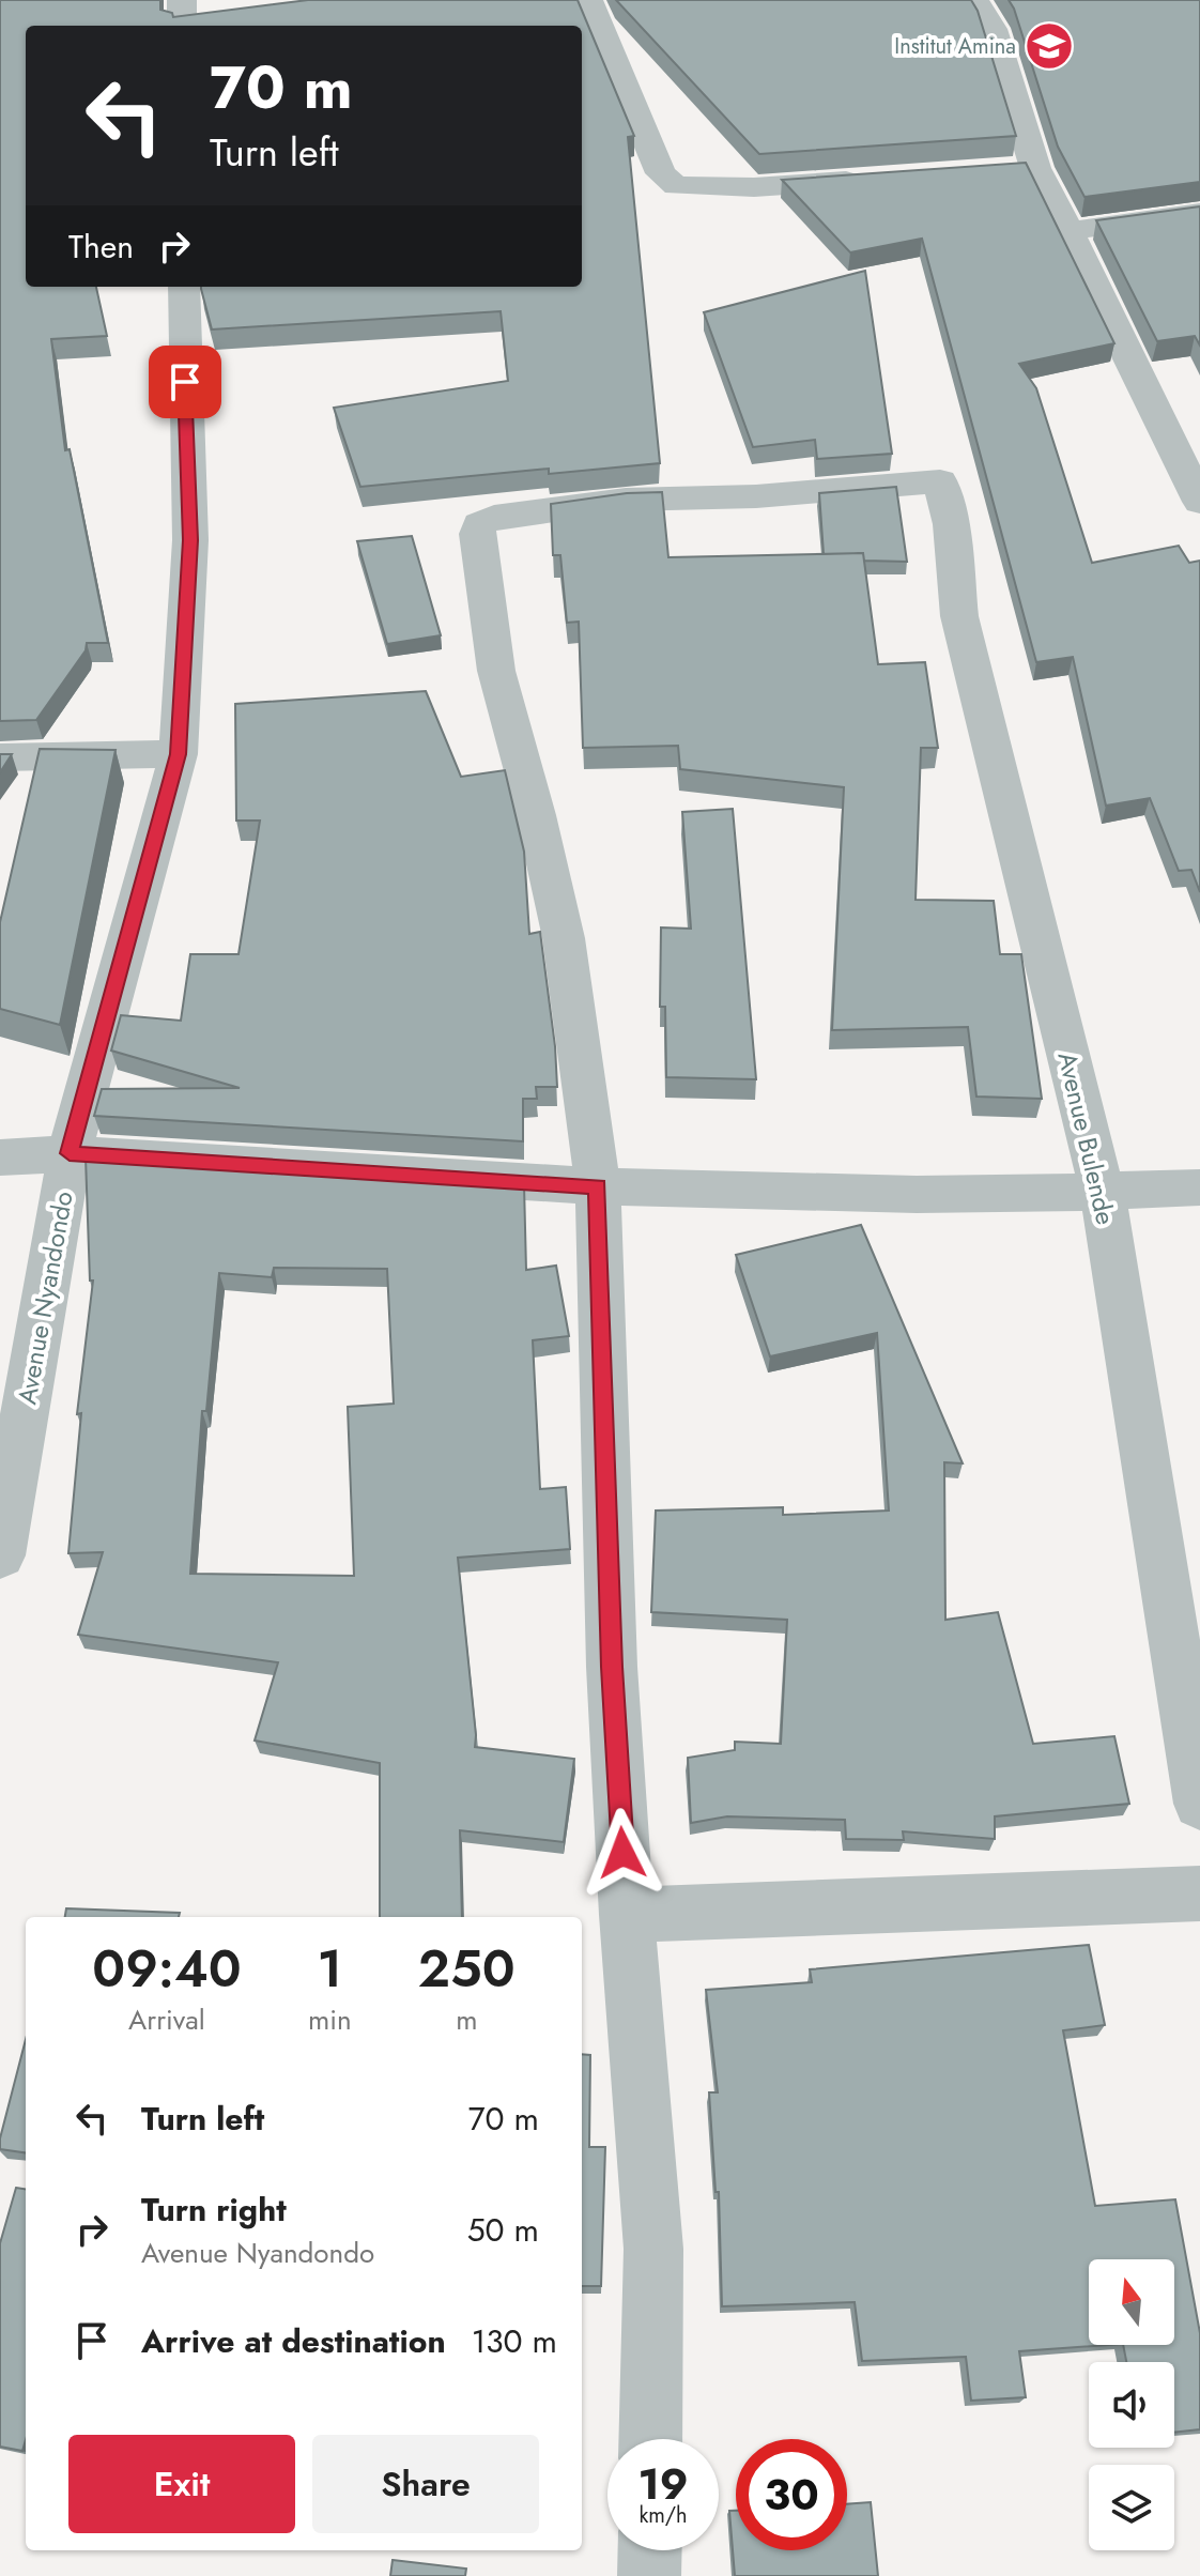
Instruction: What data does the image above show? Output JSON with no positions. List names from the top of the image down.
{
  "streets": {
    "street": ["Avenue Bulende", "Avenue Nyandondo"]
  },
  "places": {
    "school or university": ["Institut Amina"]
  },
  "north": "top",
  "page": {
    "turn": ["70 m", "Turn left"],
    "then": "Then",
    "eta": [
      "09:40",
      "Arrival",
      "1",
      "min",
      "250",
      "m"
    ],
    "list": [
      {
        "name": "Turn left",
        "value": "70 m"
      },
      {
        "name": "Turn right",
        "note": "Avenue Nyandondo",
        "value": "50 m"
      },
      {
        "name": "Arrive at destination",
        "value": "130 m"
      }
    ],
    "buttons": ["Exit", "Share"],
    "speed": "19 km/h",
    "limit": "30"
  }
}
